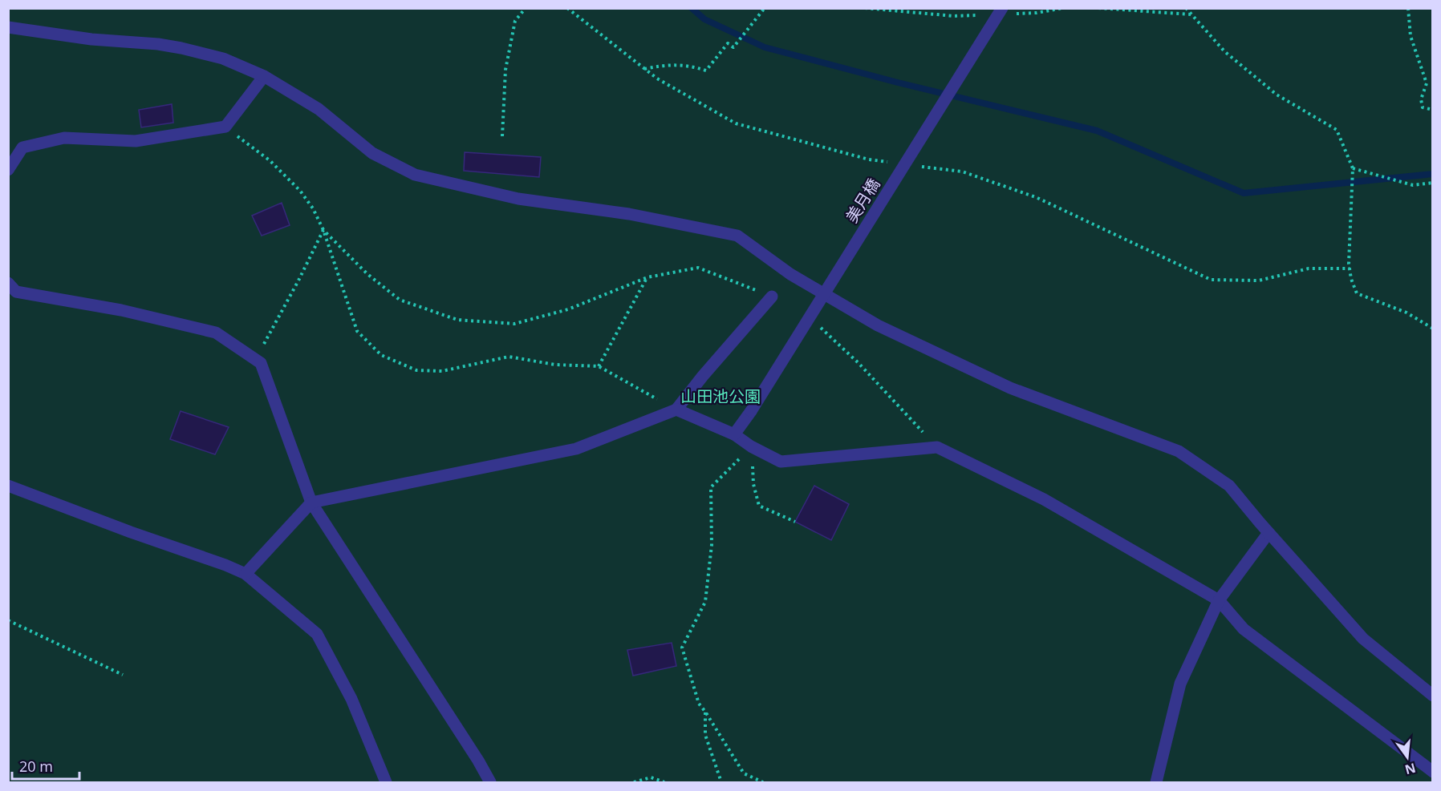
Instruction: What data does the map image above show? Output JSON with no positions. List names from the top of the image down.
{
  "streets": {
    "street": ["美月橋"]
  },
  "parks": ["山田池公園"],
  "scale_bar": "20 m",
  "north": "bottom"
}
